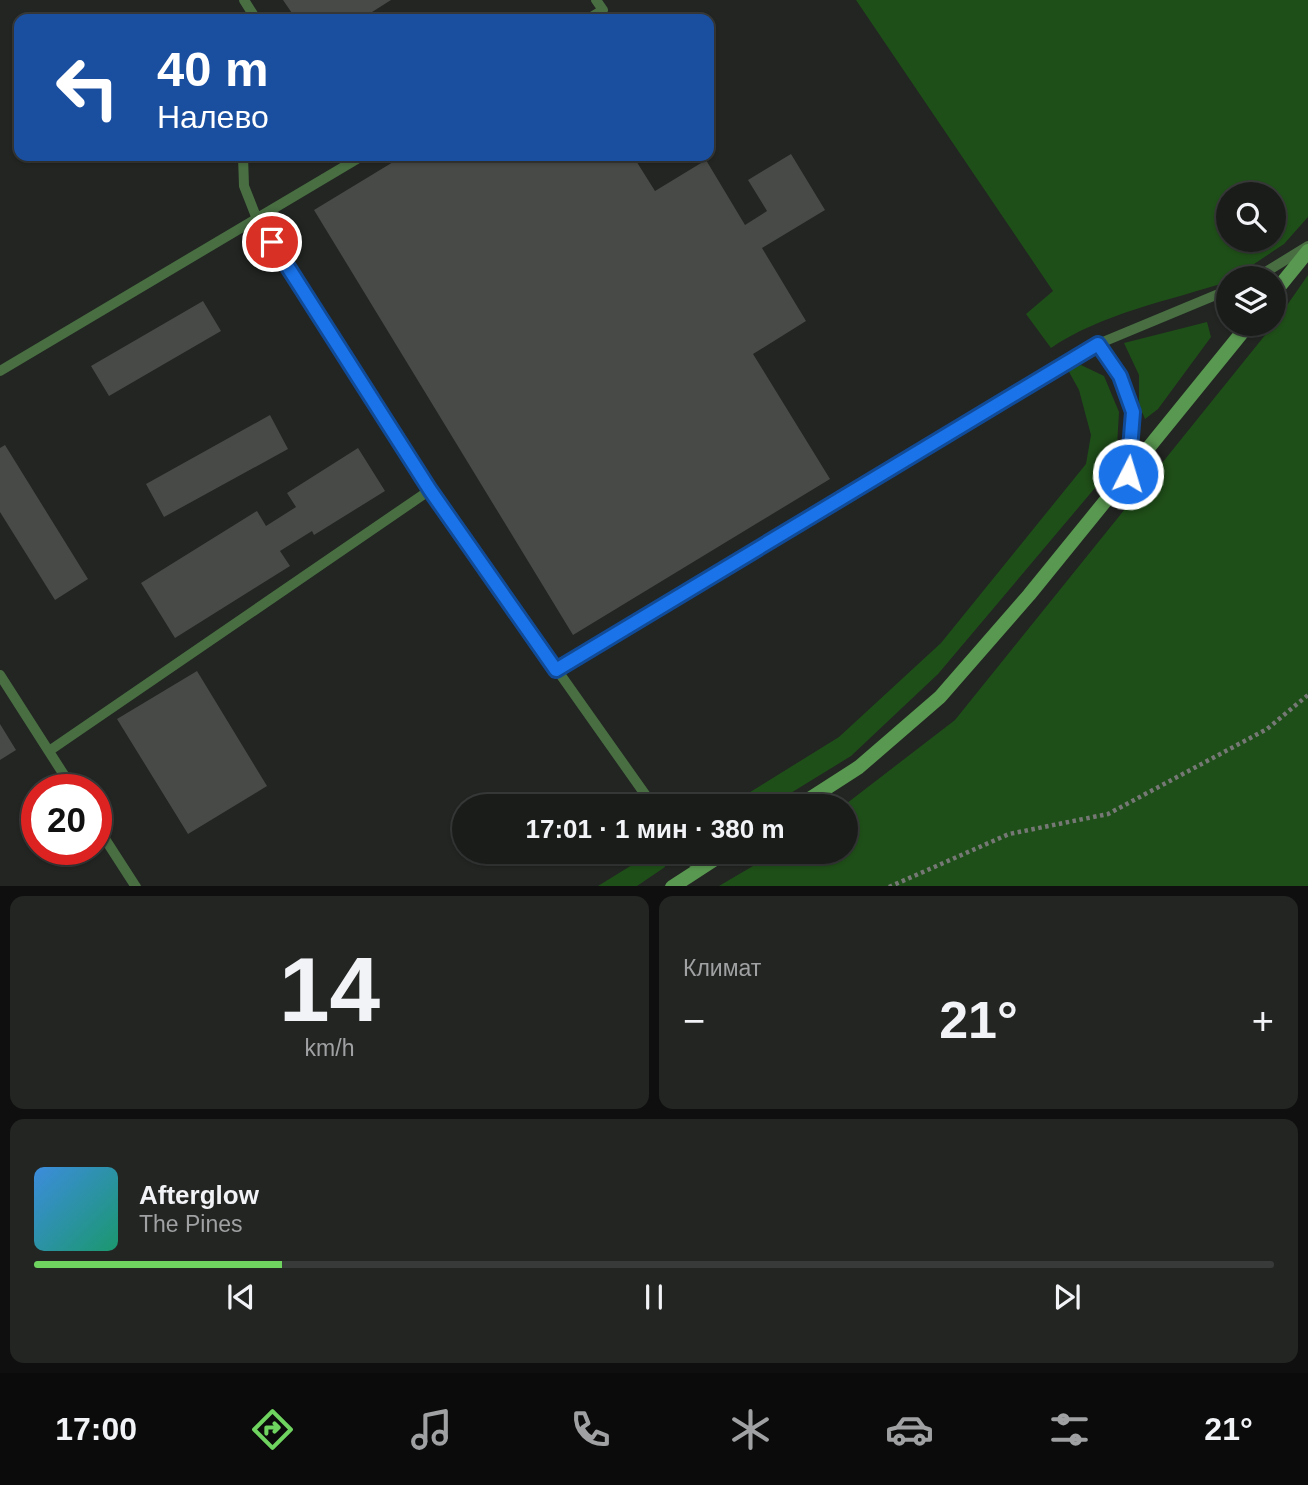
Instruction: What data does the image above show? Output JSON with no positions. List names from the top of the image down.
{
  "page": {
    "turn": ["40 m", "Налево"],
    "limit": "20",
    "trip": "17:01 · 1 мин · 380 m",
    "tile": [
      ["14", "km/h"],
      "Климат"
    ],
    "heat": ["−", "21°", "+"],
    "song": ["Afterglow", "The Pines"],
    "tabs": ["17:00", "21°"]
  }
}
